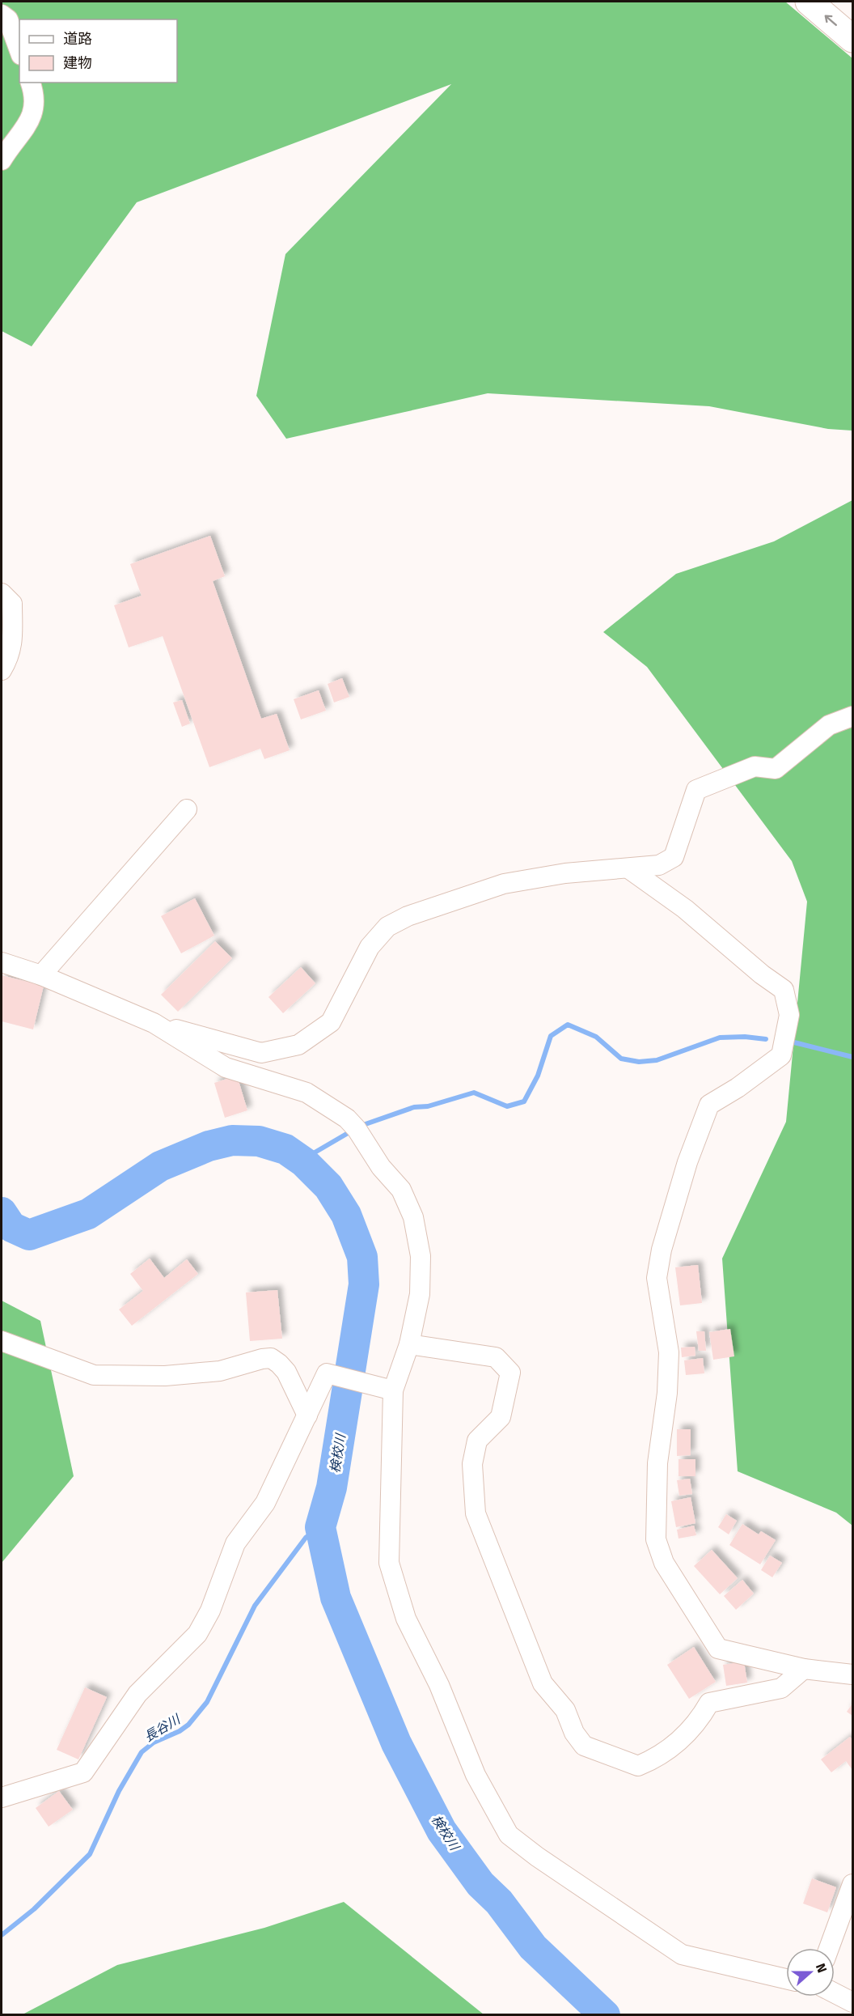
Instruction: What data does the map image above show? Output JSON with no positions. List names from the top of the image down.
{
  "water": ["検校川", "長谷川"],
  "legend": ["道路", "建物"],
  "north": "right"
}
